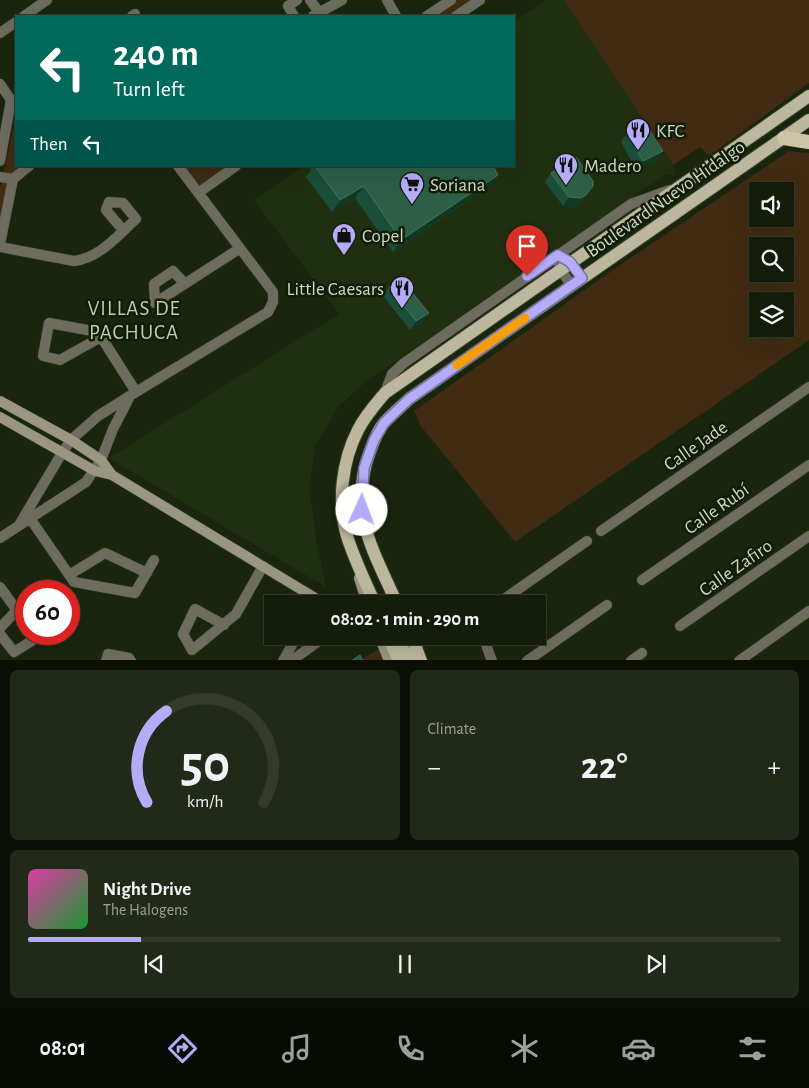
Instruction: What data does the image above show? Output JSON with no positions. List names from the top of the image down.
{
  "streets": {
    "main road": ["Boulevard Nuevo Hidalgo"],
    "street": ["Calle Jade", "Calle Rubí", "Calle Zafiro"]
  },
  "districts": ["VILLAS DE PACHUCA"],
  "places": {
    "restaurant": ["KFC", "Madero", "Little Caesars"],
    "supermarket": ["Soriana"],
    "shop": ["Copel"]
  },
  "page": {
    "turn": ["240 m", "Turn left"],
    "then": "Then",
    "limit": "60",
    "trip": "08:02 · 1 min · 290 m",
    "tile": "Climate",
    "heat": ["−", "22°", "+"],
    "song": ["Night Drive", "The Halogens"],
    "tabs": "08:01",
    "gauge": ["50", "km/h"]
  }
}
